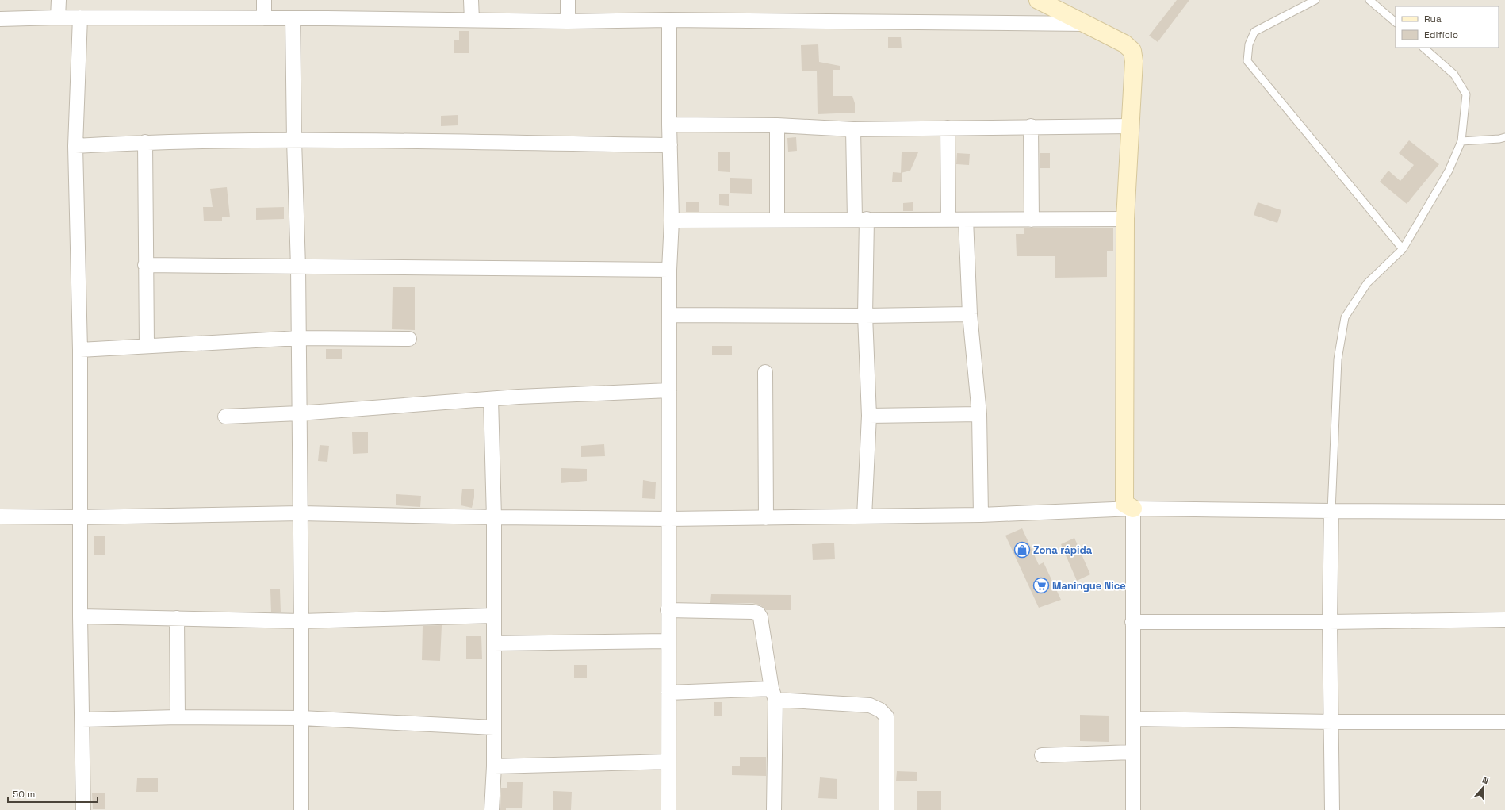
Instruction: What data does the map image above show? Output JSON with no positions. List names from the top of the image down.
{
  "places": {
    "shop": ["Zona rápida"],
    "supermarket": ["Maningue Nice"]
  },
  "legend": ["Rua", "Edifício"],
  "scale_bar": "50 m",
  "north": "top"
}
